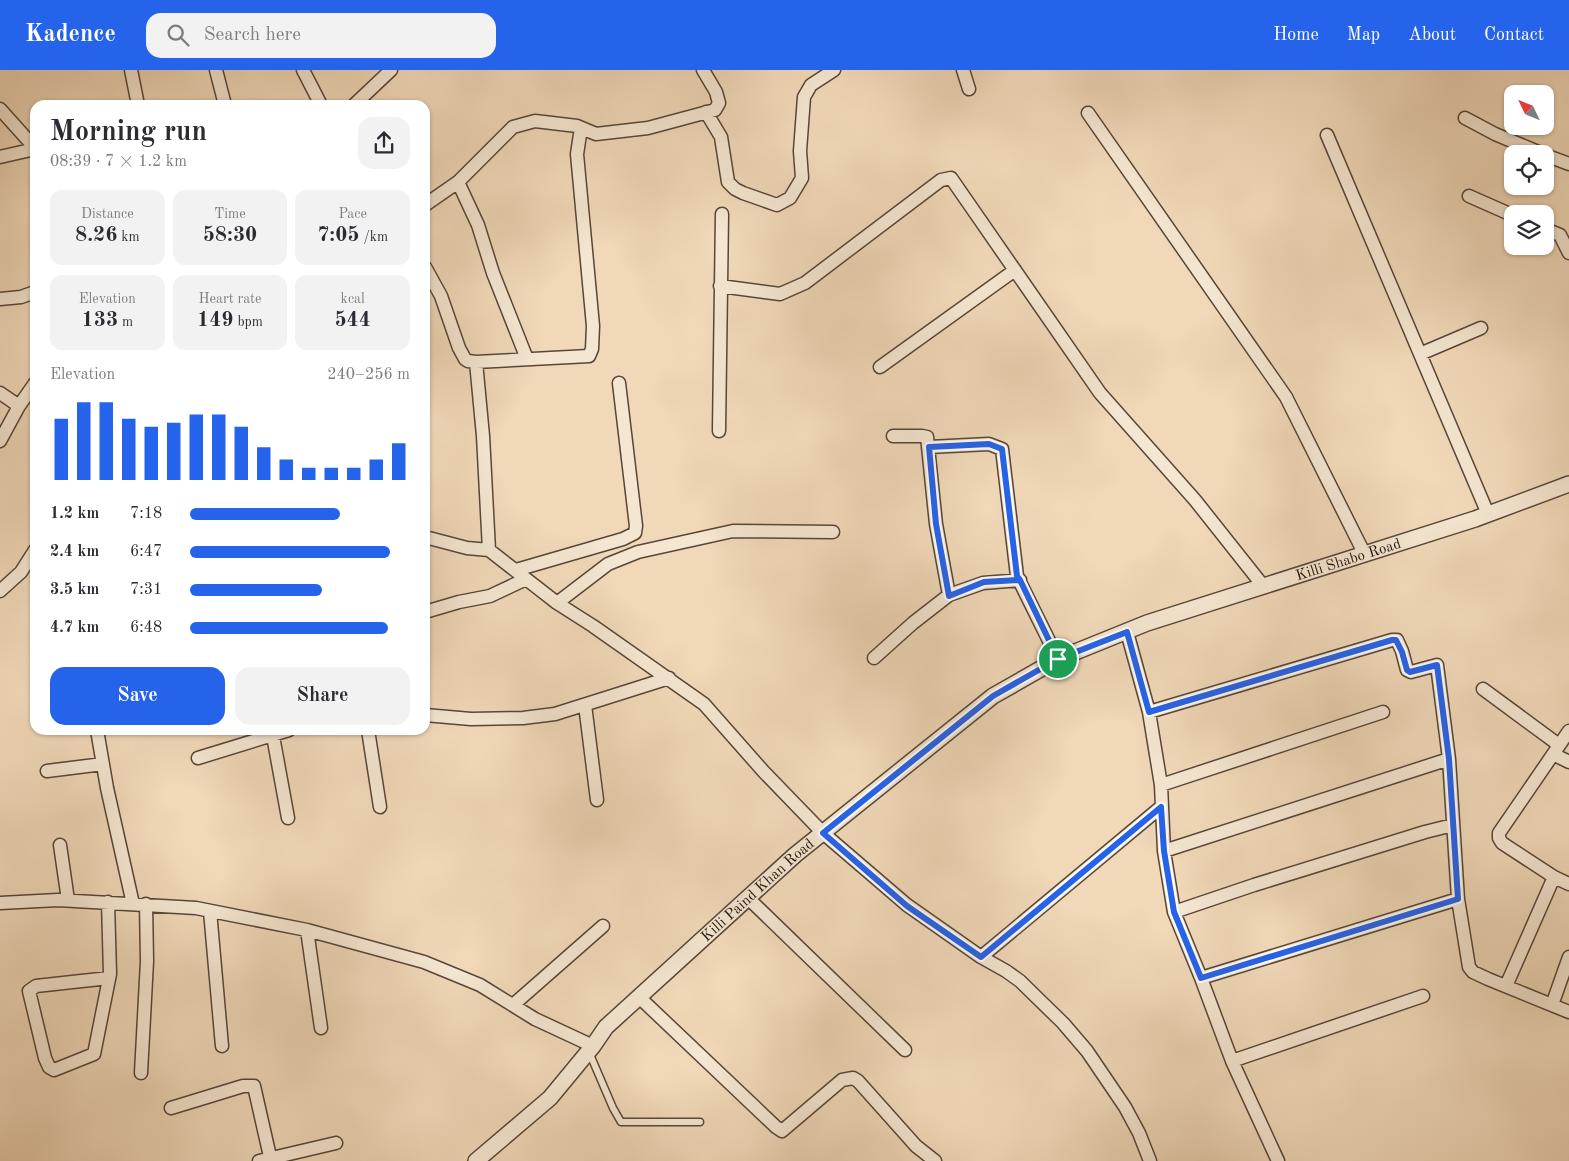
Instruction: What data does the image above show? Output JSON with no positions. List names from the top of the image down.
{
  "streets": {
    "street": ["Killi Shabo Road", "Killi Paind Khan Road"]
  },
  "crossings": [
    ["Killi Shabo Road", "Killi Paind Khan Road"]
  ],
  "north": "top left",
  "page": {
    "header": "Kadence",
    "search": "Search here",
    "nav": [
      "Home",
      "Map",
      "About",
      "Contact"
    ],
    "heading": ["Morning run", "08:39 · 7 × 1.2 km"],
    "stats": [
      ["Distance", "8.26 km"],
      ["Time", "58:30"],
      ["Pace", "7:05 /km"],
      ["Elevation", "133 m"],
      ["Heart rate", "149 bpm"],
      ["kcal", "544"]
    ],
    "chart": ["Elevation", "240–256 m"],
    "list": [
      {
        "name": "1.2 km",
        "note": "7:18"
      },
      {
        "name": "2.4 km",
        "note": "6:47"
      },
      {
        "name": "3.5 km",
        "note": "7:31"
      },
      {
        "name": "4.7 km",
        "note": "6:48"
      }
    ],
    "buttons": ["Save", "Share"]
  }
}
